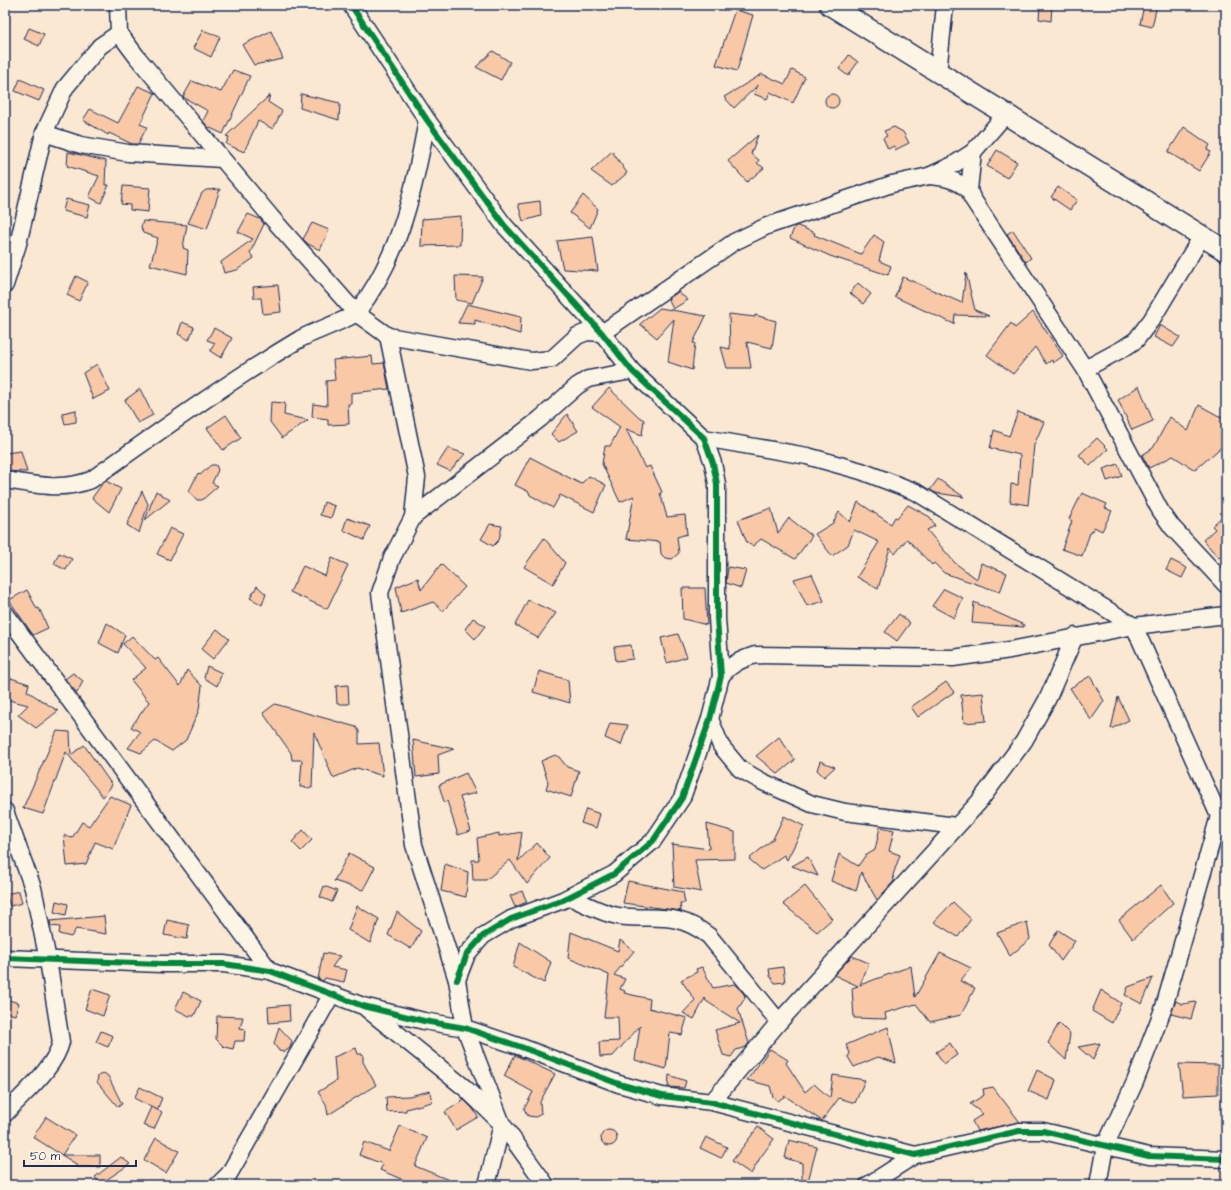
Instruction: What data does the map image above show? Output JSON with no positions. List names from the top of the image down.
{
  "scale_bar": "50 m"
}
